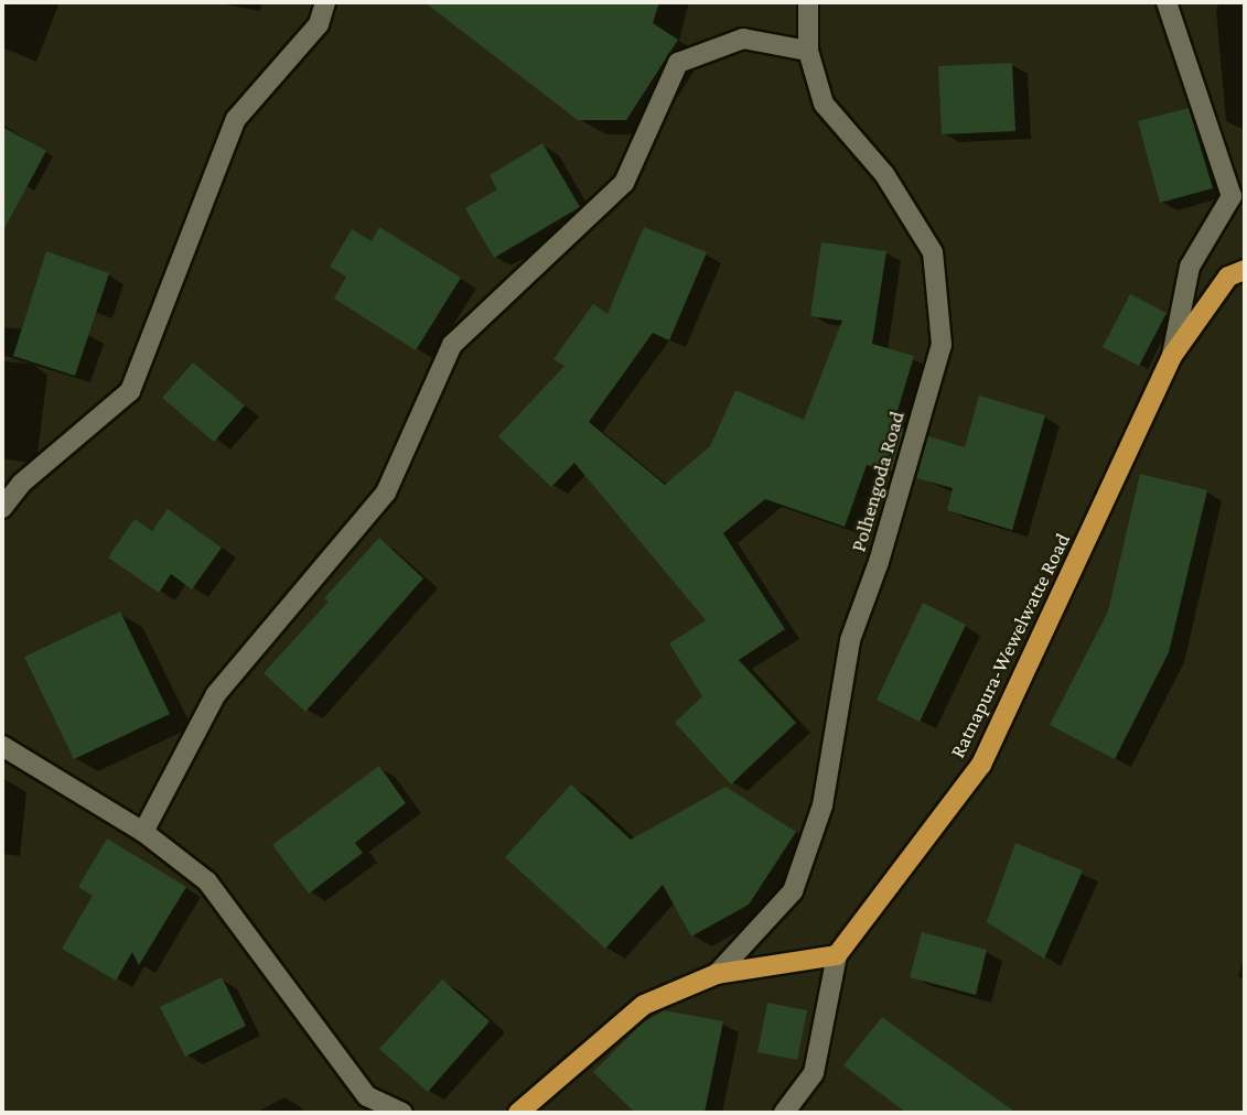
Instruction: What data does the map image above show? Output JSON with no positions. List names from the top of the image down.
{
  "streets": {
    "main road": ["Ratnapura-Wewelwatte Road"],
    "street": ["Polhengoda Road"]
  }
}
